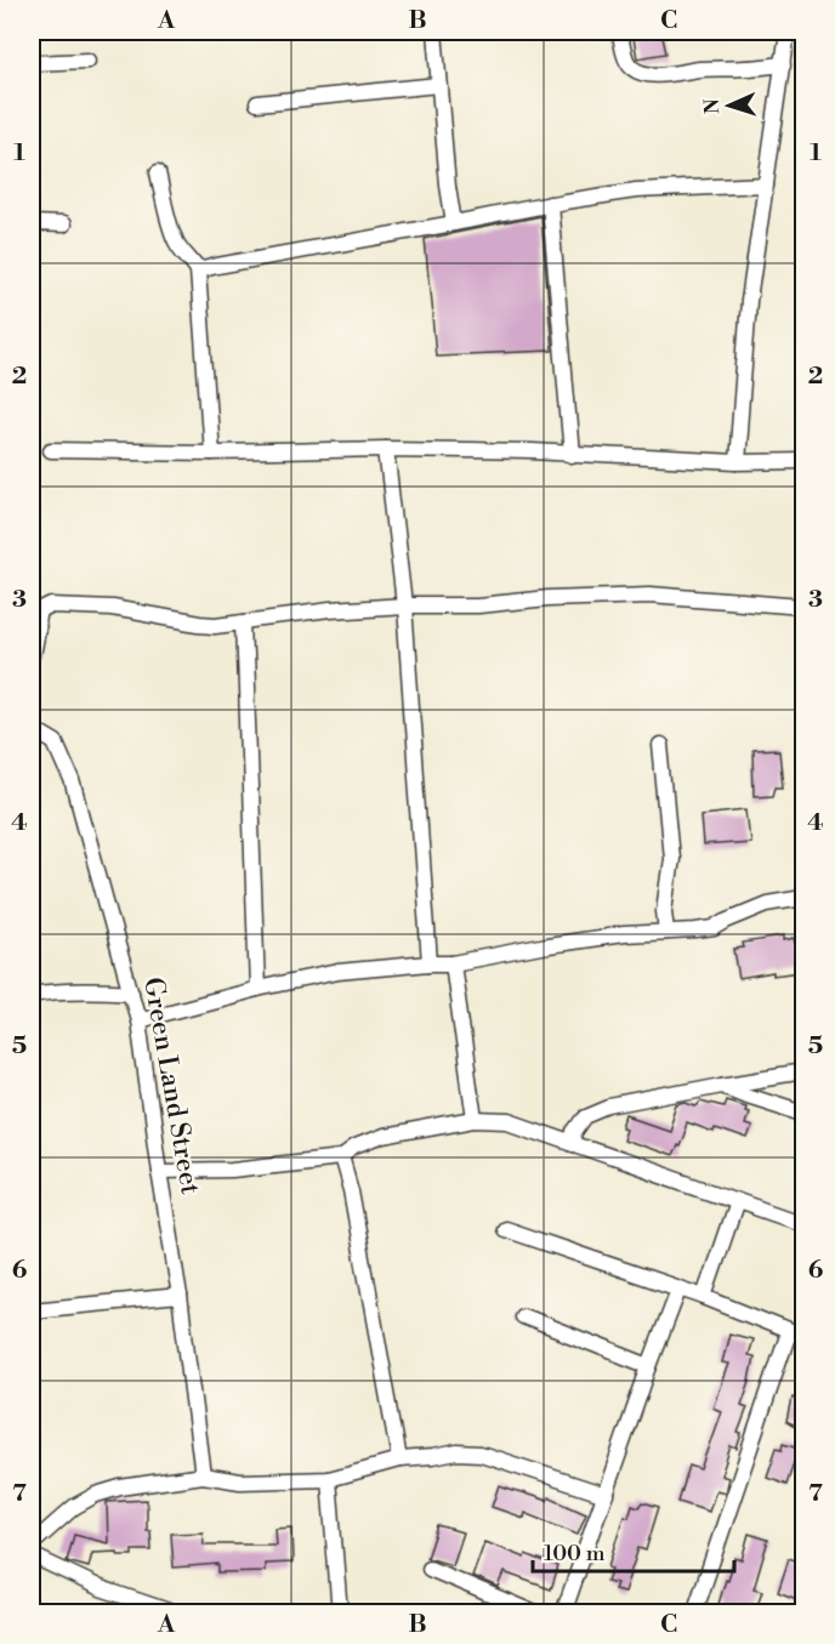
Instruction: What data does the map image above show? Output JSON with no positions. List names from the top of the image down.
{
  "streets": {
    "street": ["Green Land Street"]
  },
  "scale_bar": "100 m",
  "north": "left",
  "grid": {
    "columns": ["A", "B", "C"],
    "rows": [
      "1",
      "2",
      "3",
      "4",
      "5",
      "6",
      "7"
    ]
  }
}
